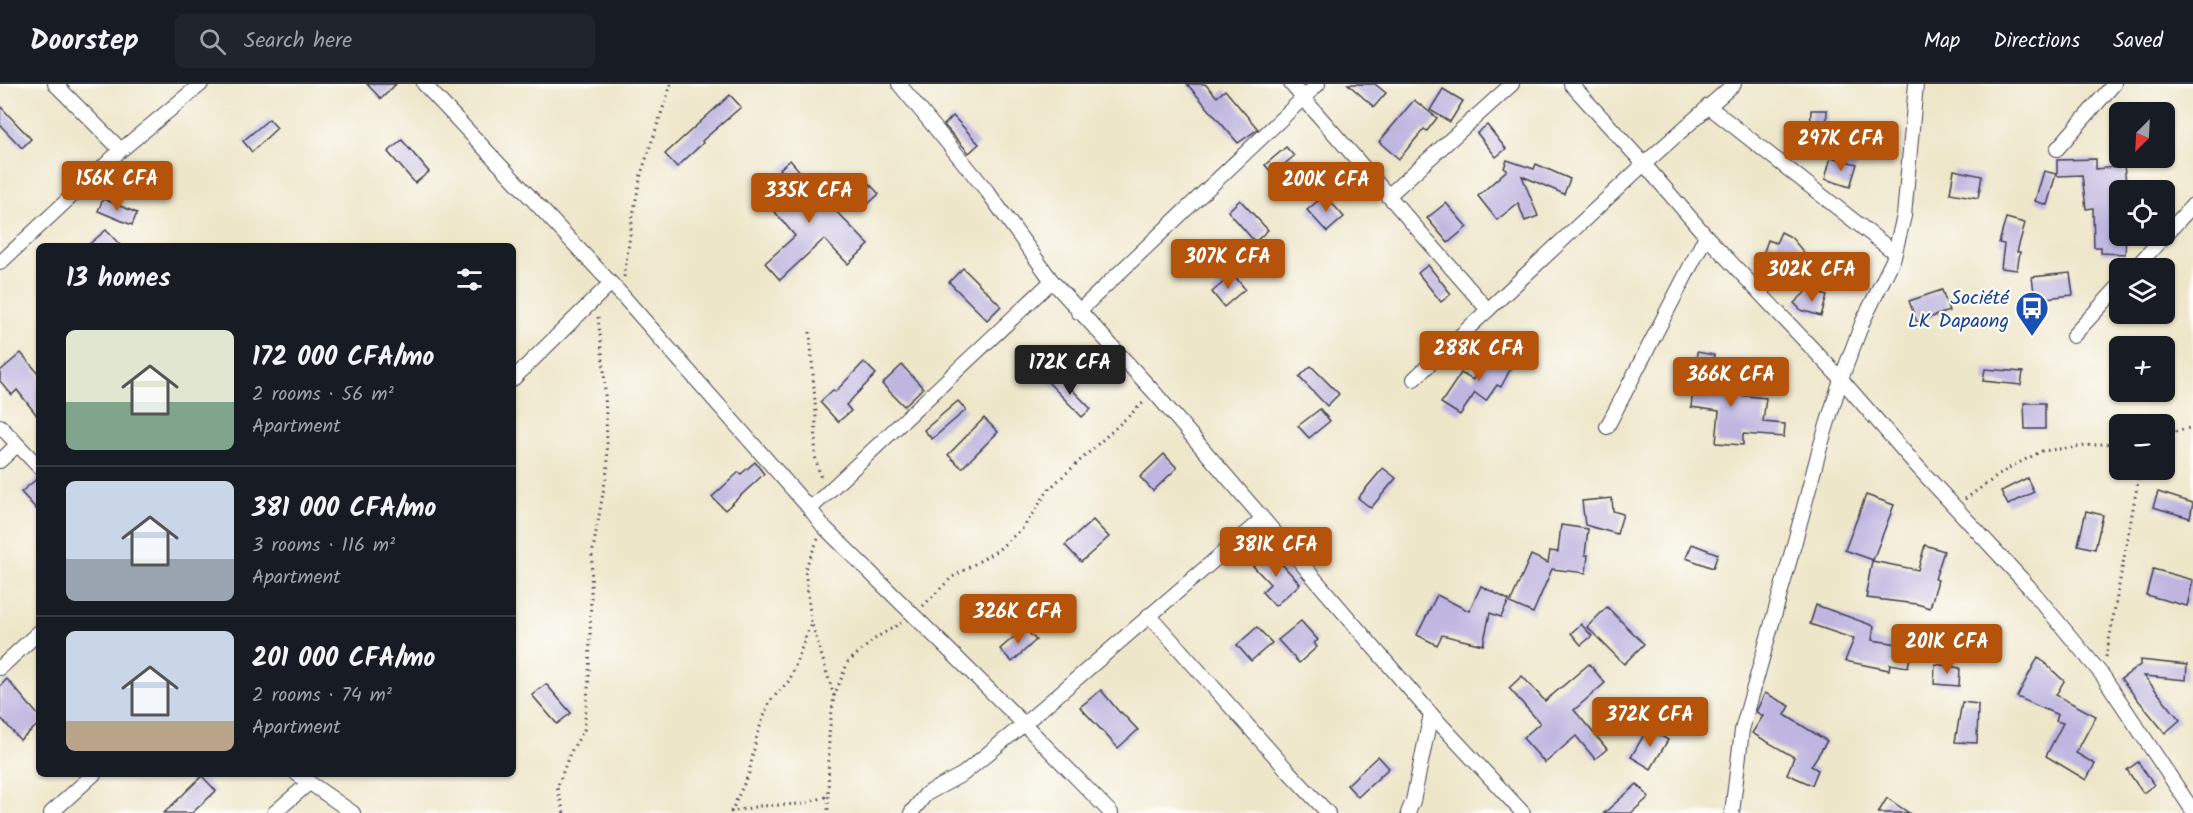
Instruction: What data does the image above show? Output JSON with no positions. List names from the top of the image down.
{
  "places": {
    "bus stop": ["Société LK Dapaong"]
  },
  "north": "bottom left",
  "page": {
    "header": "Doorstep",
    "search": "Search here",
    "nav": ["Map", "Directions", "Saved"],
    "map_buttons": ["+", "−"],
    "price": [
      "297K CFA",
      "156K CFA",
      "200K CFA",
      "335K CFA",
      "307K CFA",
      "302K CFA",
      "288K CFA",
      "172K CFA",
      "366K CFA",
      "381K CFA",
      "326K CFA",
      "201K CFA",
      "372K CFA"
    ],
    "heading": "13 homes",
    "list": [
      {
        "name": "172 000 CFA/mo",
        "note": "2 rooms · 56 m² · Apartment"
      },
      {
        "name": "381 000 CFA/mo",
        "note": "3 rooms · 116 m² · Apartment"
      },
      {
        "name": "201 000 CFA/mo",
        "note": "2 rooms · 74 m² · Apartment"
      }
    ]
  }
}
